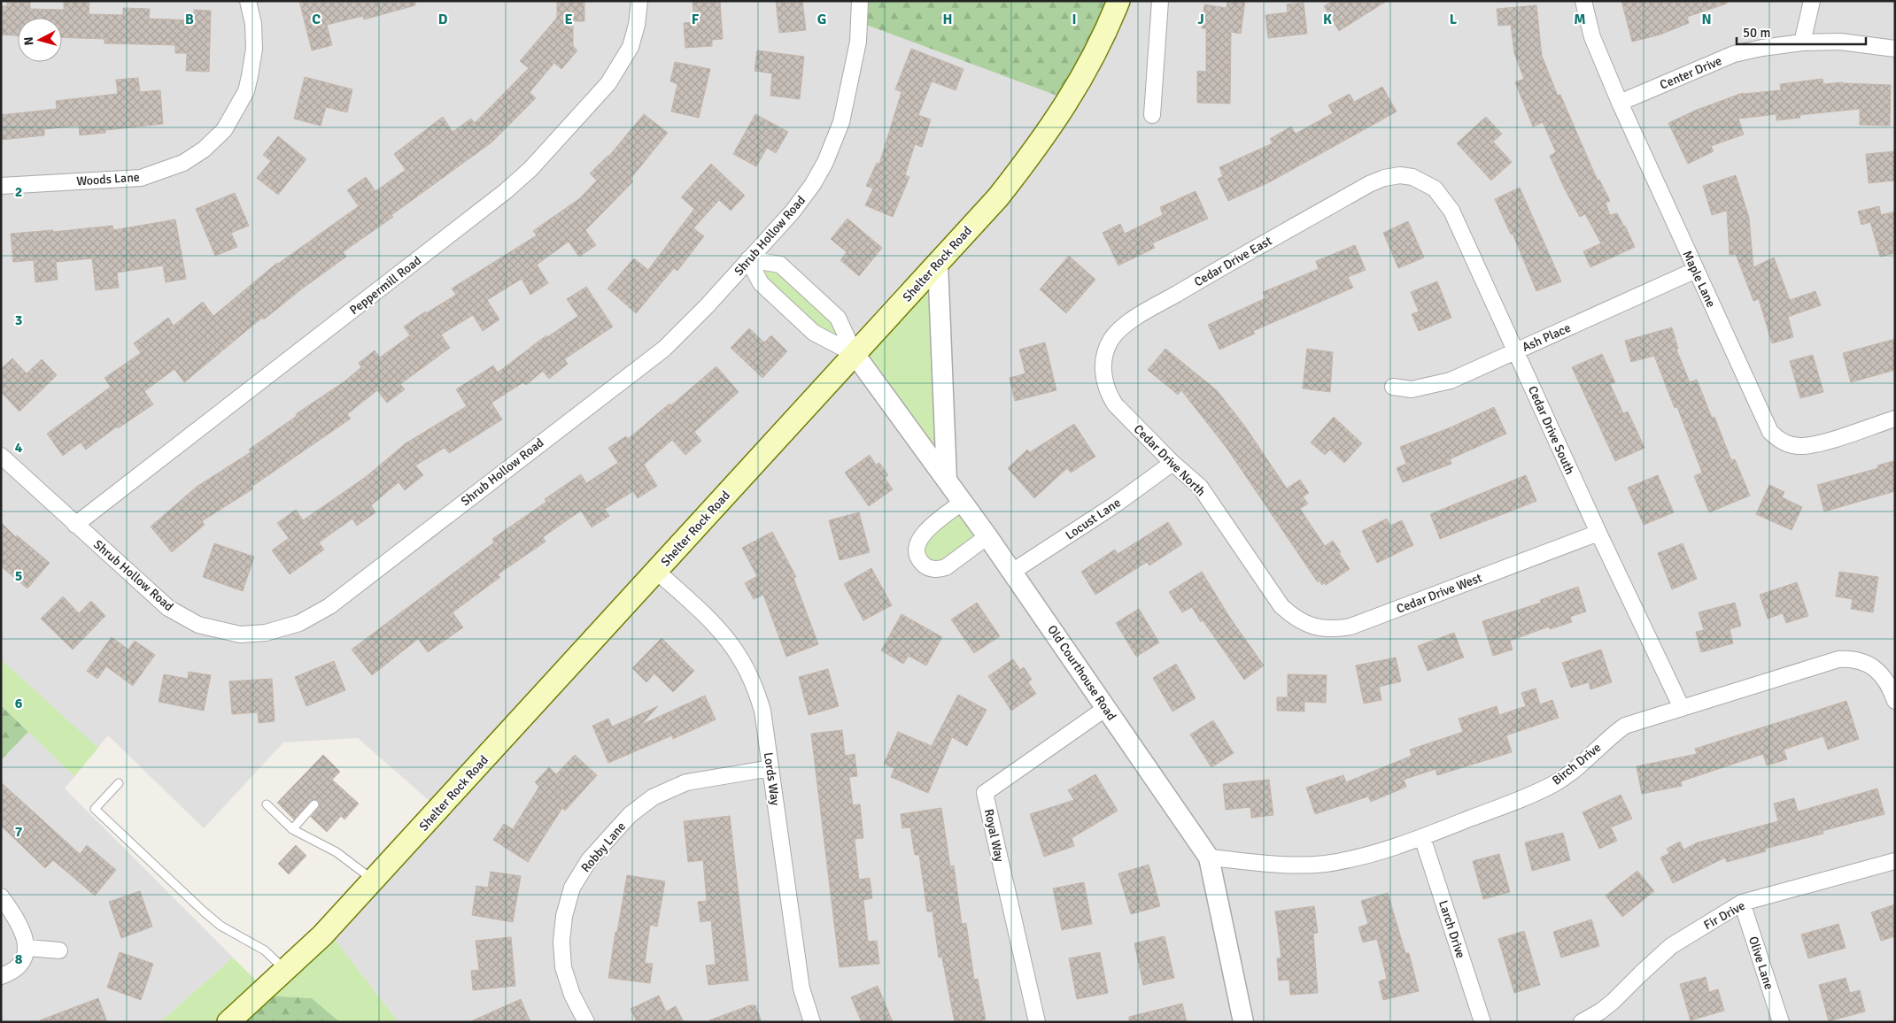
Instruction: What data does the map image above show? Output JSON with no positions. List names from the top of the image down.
{
  "streets": {
    "main road": ["Shelter Rock Road"],
    "street": [
      "Center Drive",
      "Woods Lane",
      "Shrub Hollow Road",
      "Cedar Drive East",
      "Maple Lane",
      "Peppermill Road",
      "Ash Place",
      "Cedar Drive South",
      "Cedar Drive North",
      "Locust Lane",
      "Cedar Drive West",
      "Old Courthouse Road",
      "Birch Drive",
      "Lords Way",
      "Royal Way",
      "Robby Lane",
      "Fir Drive",
      "Larch Drive",
      "Olive Lane"
    ]
  },
  "crossings": [
    ["Center Drive", "Maple Lane"],
    ["Shrub Hollow Road", "Peppermill Road"],
    ["Cedar Drive East", "Cedar Drive South"],
    ["Cedar Drive East", "Cedar Drive North"],
    ["Shelter Rock Road", "Old Courthouse Road"],
    ["Shelter Rock Road", "Lords Way"],
    ["Maple Lane", "Ash Place"],
    ["Ash Place", "Cedar Drive South"],
    ["Cedar Drive South", "Cedar Drive West"],
    ["Cedar Drive South", "Birch Drive"],
    ["Cedar Drive North", "Locust Lane"],
    ["Cedar Drive North", "Cedar Drive West"],
    ["Locust Lane", "Old Courthouse Road"],
    ["Old Courthouse Road", "Birch Drive"],
    ["Old Courthouse Road", "Royal Way"],
    ["Birch Drive", "Larch Drive"],
    ["Lords Way", "Robby Lane"],
    ["Fir Drive", "Olive Lane"]
  ],
  "scale_bar": "50 m",
  "north": "left",
  "grid": {
    "columns": [
      "B",
      "C",
      "D",
      "E",
      "F",
      "G",
      "H",
      "I",
      "J",
      "K",
      "L",
      "M",
      "N"
    ],
    "rows": [
      "2",
      "3",
      "4",
      "5",
      "6",
      "7",
      "8"
    ]
  }
}
